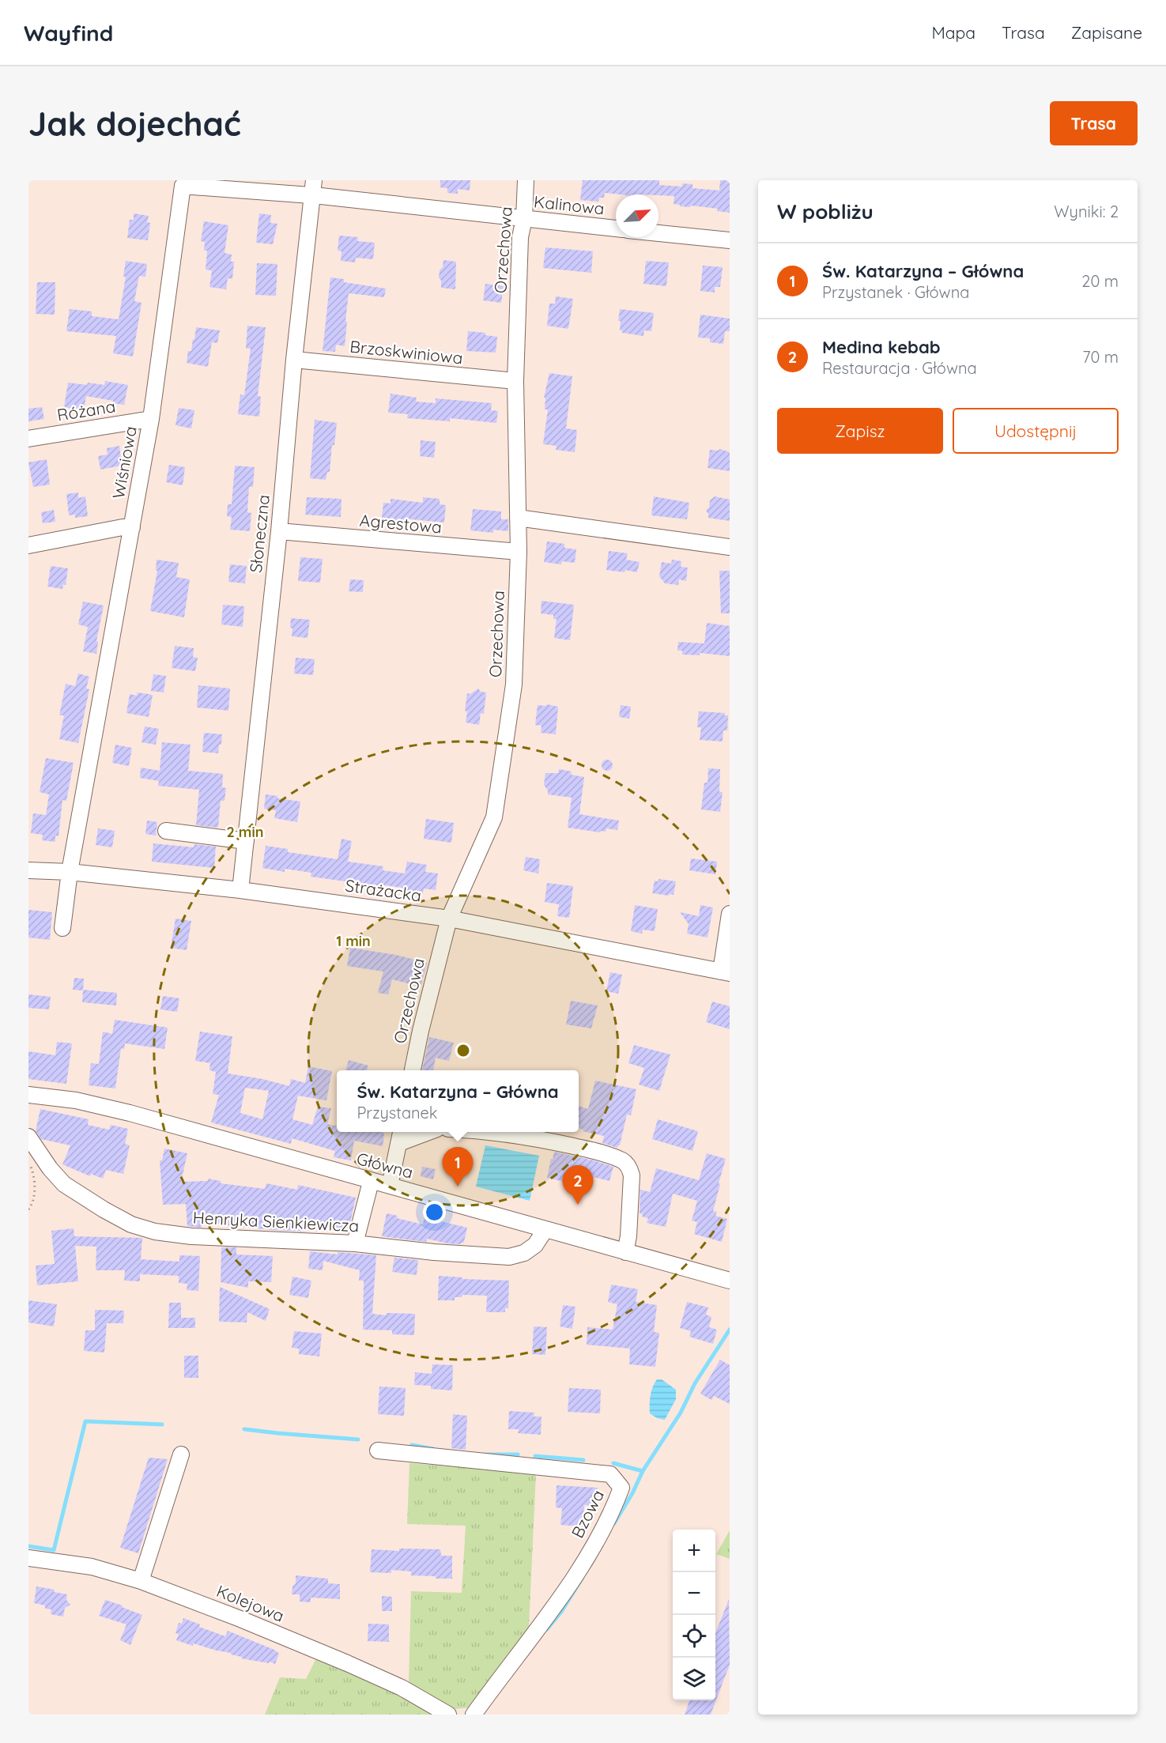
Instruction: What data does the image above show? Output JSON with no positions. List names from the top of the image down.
{
  "streets": {
    "street": [
      "Kalinowa",
      "Orzechowa",
      "Brzoskwiniowa",
      "Różana",
      "Wiśniowa",
      "Agrestowa",
      "Słoneczna",
      "Strażacka",
      "Główna",
      "Henryka Sienkiewicza",
      "Bzowa",
      "Kolejowa"
    ]
  },
  "crossings": [
    ["Kalinowa", "Orzechowa"],
    ["Kalinowa", "Wiśniowa"],
    ["Kalinowa", "Słoneczna"],
    ["Orzechowa", "Brzoskwiniowa"],
    ["Orzechowa", "Agrestowa"],
    ["Orzechowa", "Strażacka"],
    ["Brzoskwiniowa", "Słoneczna"],
    ["Różana", "Wiśniowa"],
    ["Wiśniowa", "Słoneczna"],
    ["Wiśniowa", "Strażacka"],
    ["Agrestowa", "Słoneczna"],
    ["Słoneczna", "Strażacka"],
    ["Główna", "Henryka Sienkiewicza"]
  ],
  "north": "top right",
  "page": {
    "header": "Wayfind",
    "nav": ["Mapa", "Trasa", "Zapisane"],
    "buttons": [
      "Trasa",
      ["Zapisz", "Udostępnij"]
    ],
    "title": "Jak dojechać",
    "heading": ["W pobliżu", "Wyniki: 2"],
    "list": [
      {
        "mark": "1",
        "name": "Św. Katarzyna – Główna",
        "note": "Przystanek · Główna",
        "value": "20 m"
      },
      {
        "mark": "2",
        "name": "Medina kebab",
        "note": "Restauracja · Główna",
        "value": "70 m"
      }
    ],
    "popup": ["Św. Katarzyna – Główna", "Przystanek"],
    "pins": ["1", "2"],
    "map_buttons": ["+", "−"]
  },
  "rings": ["2 min", "1 min"]
}
